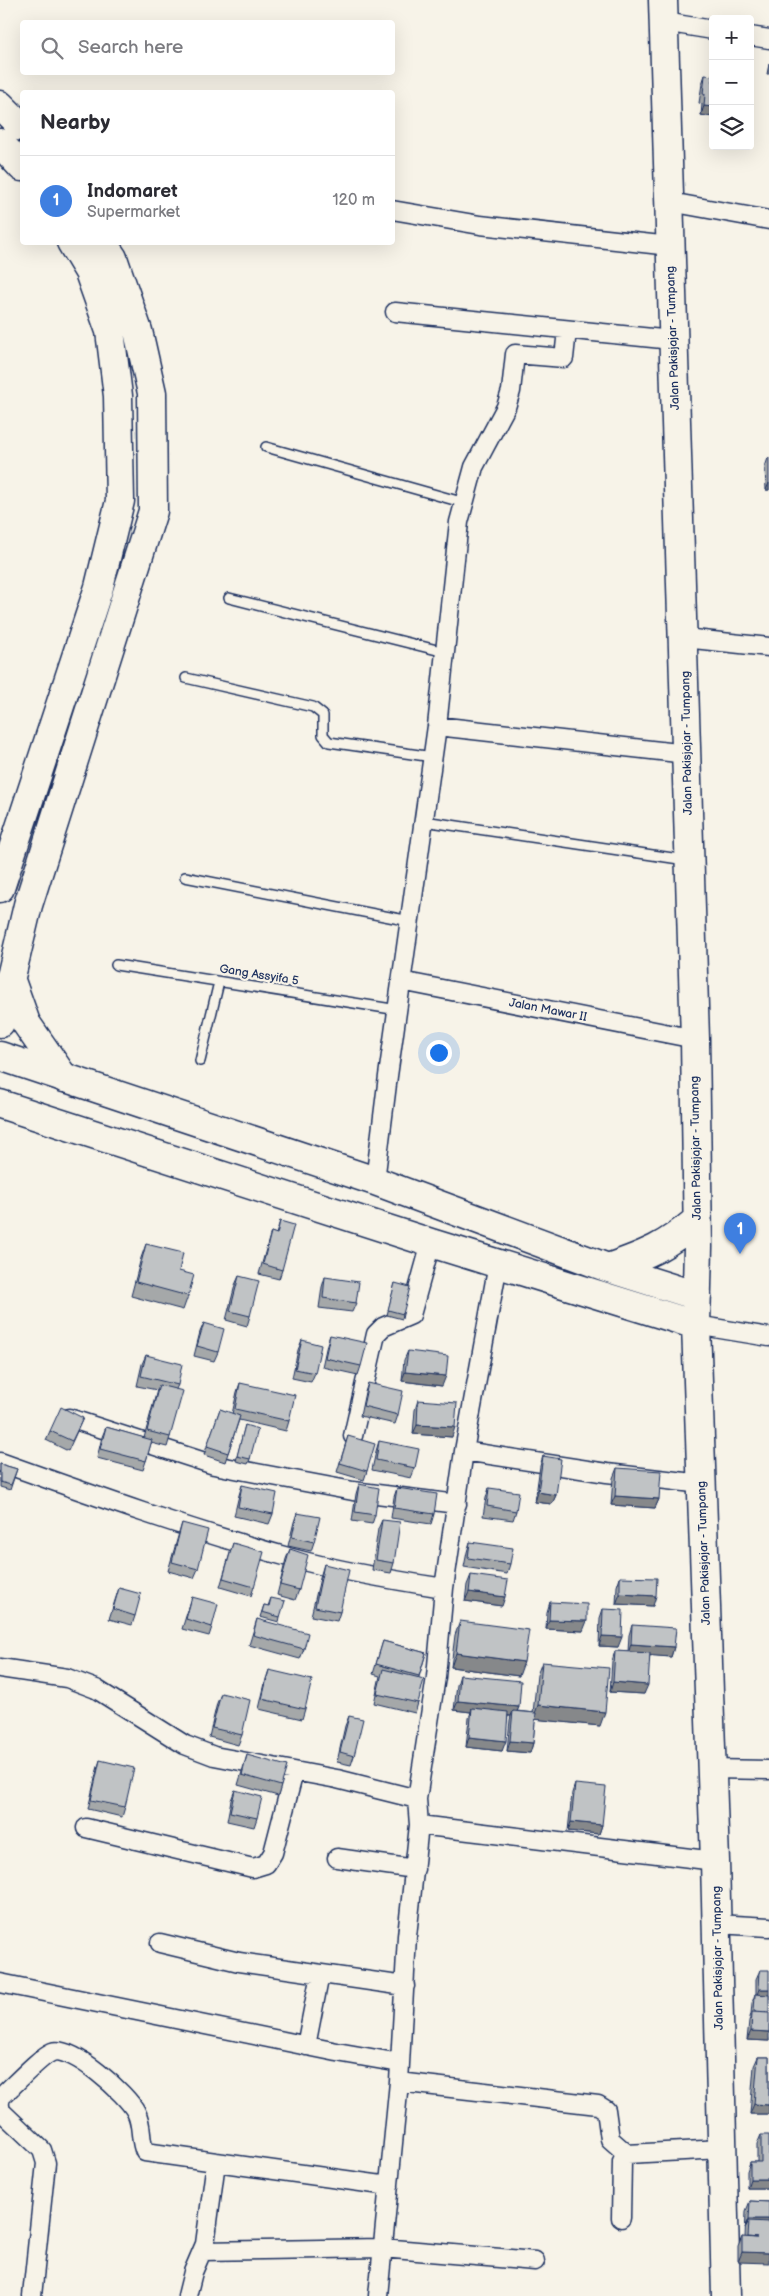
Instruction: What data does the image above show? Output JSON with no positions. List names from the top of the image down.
{
  "streets": {
    "main road": ["Jalan Pakisjajar - Tumpang"],
    "street": ["Jalan Mawar II"],
    "lane": ["Gang Assyifa 5"]
  },
  "crossings": [
    ["Jalan Pakisjajar - Tumpang", "Jalan Mawar II"]
  ],
  "page": {
    "map_buttons": ["+", "−"],
    "search": "Search here",
    "heading": "Nearby",
    "list": [
      {
        "mark": "1",
        "name": "Indomaret",
        "note": "Supermarket",
        "value": "120 m"
      }
    ],
    "pins": "1"
  }
}
